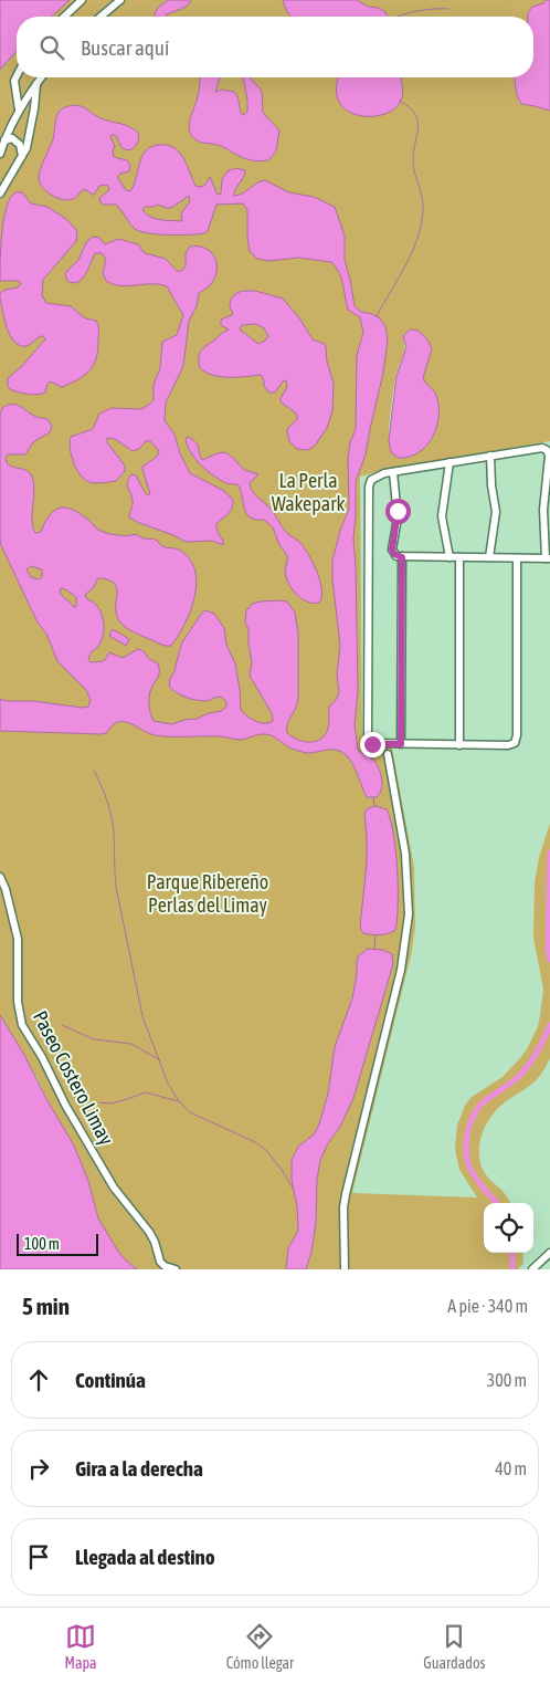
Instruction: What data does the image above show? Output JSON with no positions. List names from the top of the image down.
{
  "streets": {
    "street": ["Paseo Costero Limay"]
  },
  "parks": ["La Perla Wakepark", "Parque Ribereño Perlas del Limay"],
  "scale_bar": "100 m",
  "page": {
    "search": "Buscar aquí",
    "scale": "100 m",
    "heading": ["5 min", "A pie · 340 m"],
    "list": [
      ["Continúa", "300 m"],
      ["Gira a la derecha", "40 m"],
      "Llegada al destino"
    ],
    "nav": ["Mapa", "Cómo llegar", "Guardados"]
  }
}
